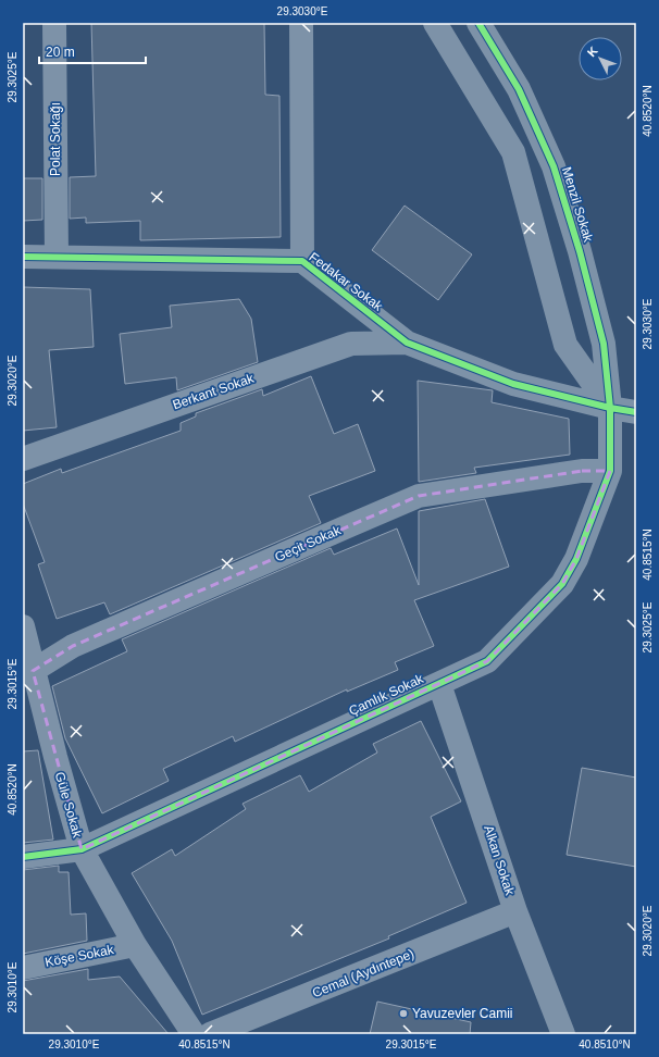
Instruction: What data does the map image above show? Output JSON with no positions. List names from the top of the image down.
{
  "streets": {
    "street": [
      "Polat Sokağı",
      "Menzil Sokak",
      "Fedakar Sokak",
      "Berkant Sokak",
      "Geçit Sokak",
      "Çamlık Sokak",
      "Güle Sokak",
      "Alkan Sokak",
      "Köşe Sokak",
      "Cemal (Aydıntepe)"
    ]
  },
  "crossings": [
    ["Polat Sokağı", "Fedakar Sokak"],
    ["Menzil Sokak", "Fedakar Sokak"],
    ["Menzil Sokak", "Çamlık Sokak"],
    ["Fedakar Sokak", "Berkant Sokak"],
    ["Fedakar Sokak", "Çamlık Sokak"],
    ["Geçit Sokak", "Çamlık Sokak"],
    ["Geçit Sokak", "Güle Sokak"],
    ["Çamlık Sokak", "Güle Sokak"],
    ["Çamlık Sokak", "Alkan Sokak"],
    ["Güle Sokak", "Köşe Sokak"],
    ["Alkan Sokak", "Cemal (Aydıntepe)"]
  ],
  "places": ["Yavuzevler Camii"],
  "scale_bar": "20 m",
  "north": "top left",
  "coordinates": [
    "29.3030°E",
    "29.3025°E",
    "40.8520°N",
    "29.3020°E",
    "40.8515°N",
    "29.3015°E",
    "29.3010°E",
    "40.8510°N"
  ]
}
